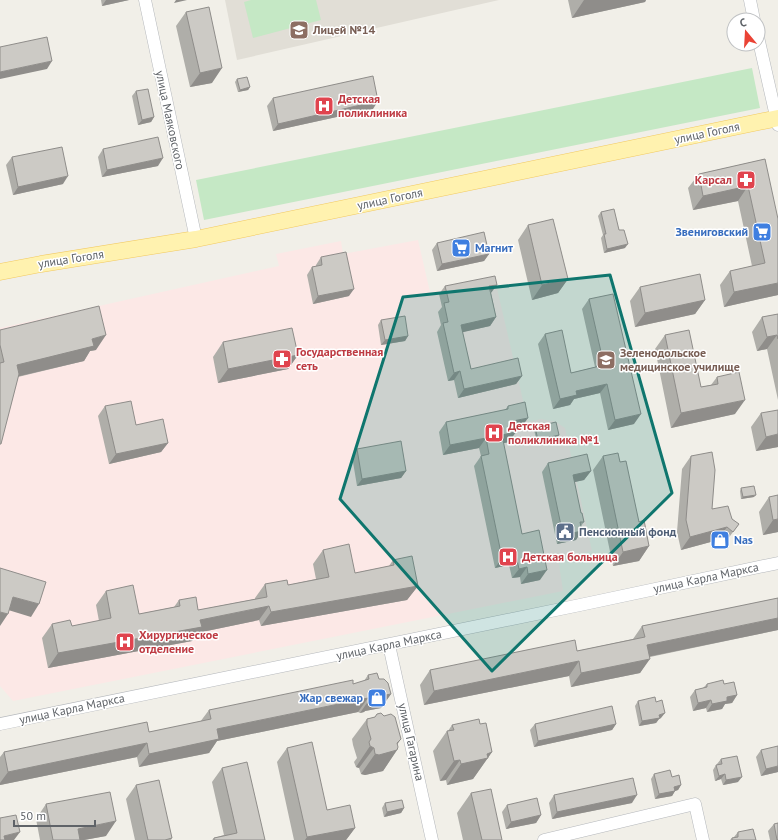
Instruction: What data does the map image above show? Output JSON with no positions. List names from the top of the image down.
{
  "streets": {
    "main road": ["улица Гоголя"],
    "street": ["улица Маяковского", "улица Карла Маркса", "улица Гагарина"]
  },
  "crossings": [
    ["улица Маяковского", "улица Гоголя"],
    ["улица Карла Маркса", "улица Гагарина"]
  ],
  "places": {
    "school or university": ["Лицей №14", "Зеленодольское медицинское училище"],
    "hospital": [
      "Детская поликлиника",
      "Детская поликлиника №1",
      "Детская больница",
      "Хирургическое отделение"
    ],
    "pharmacy": ["Карсал", "Государственная сеть"],
    "supermarket": ["Звениговский", "Магнит"],
    "public building": ["Пенсионный фонд"],
    "shop": ["Nas", "Жар свежар"]
  },
  "scale_bar": "50 m",
  "north": "top"
}
